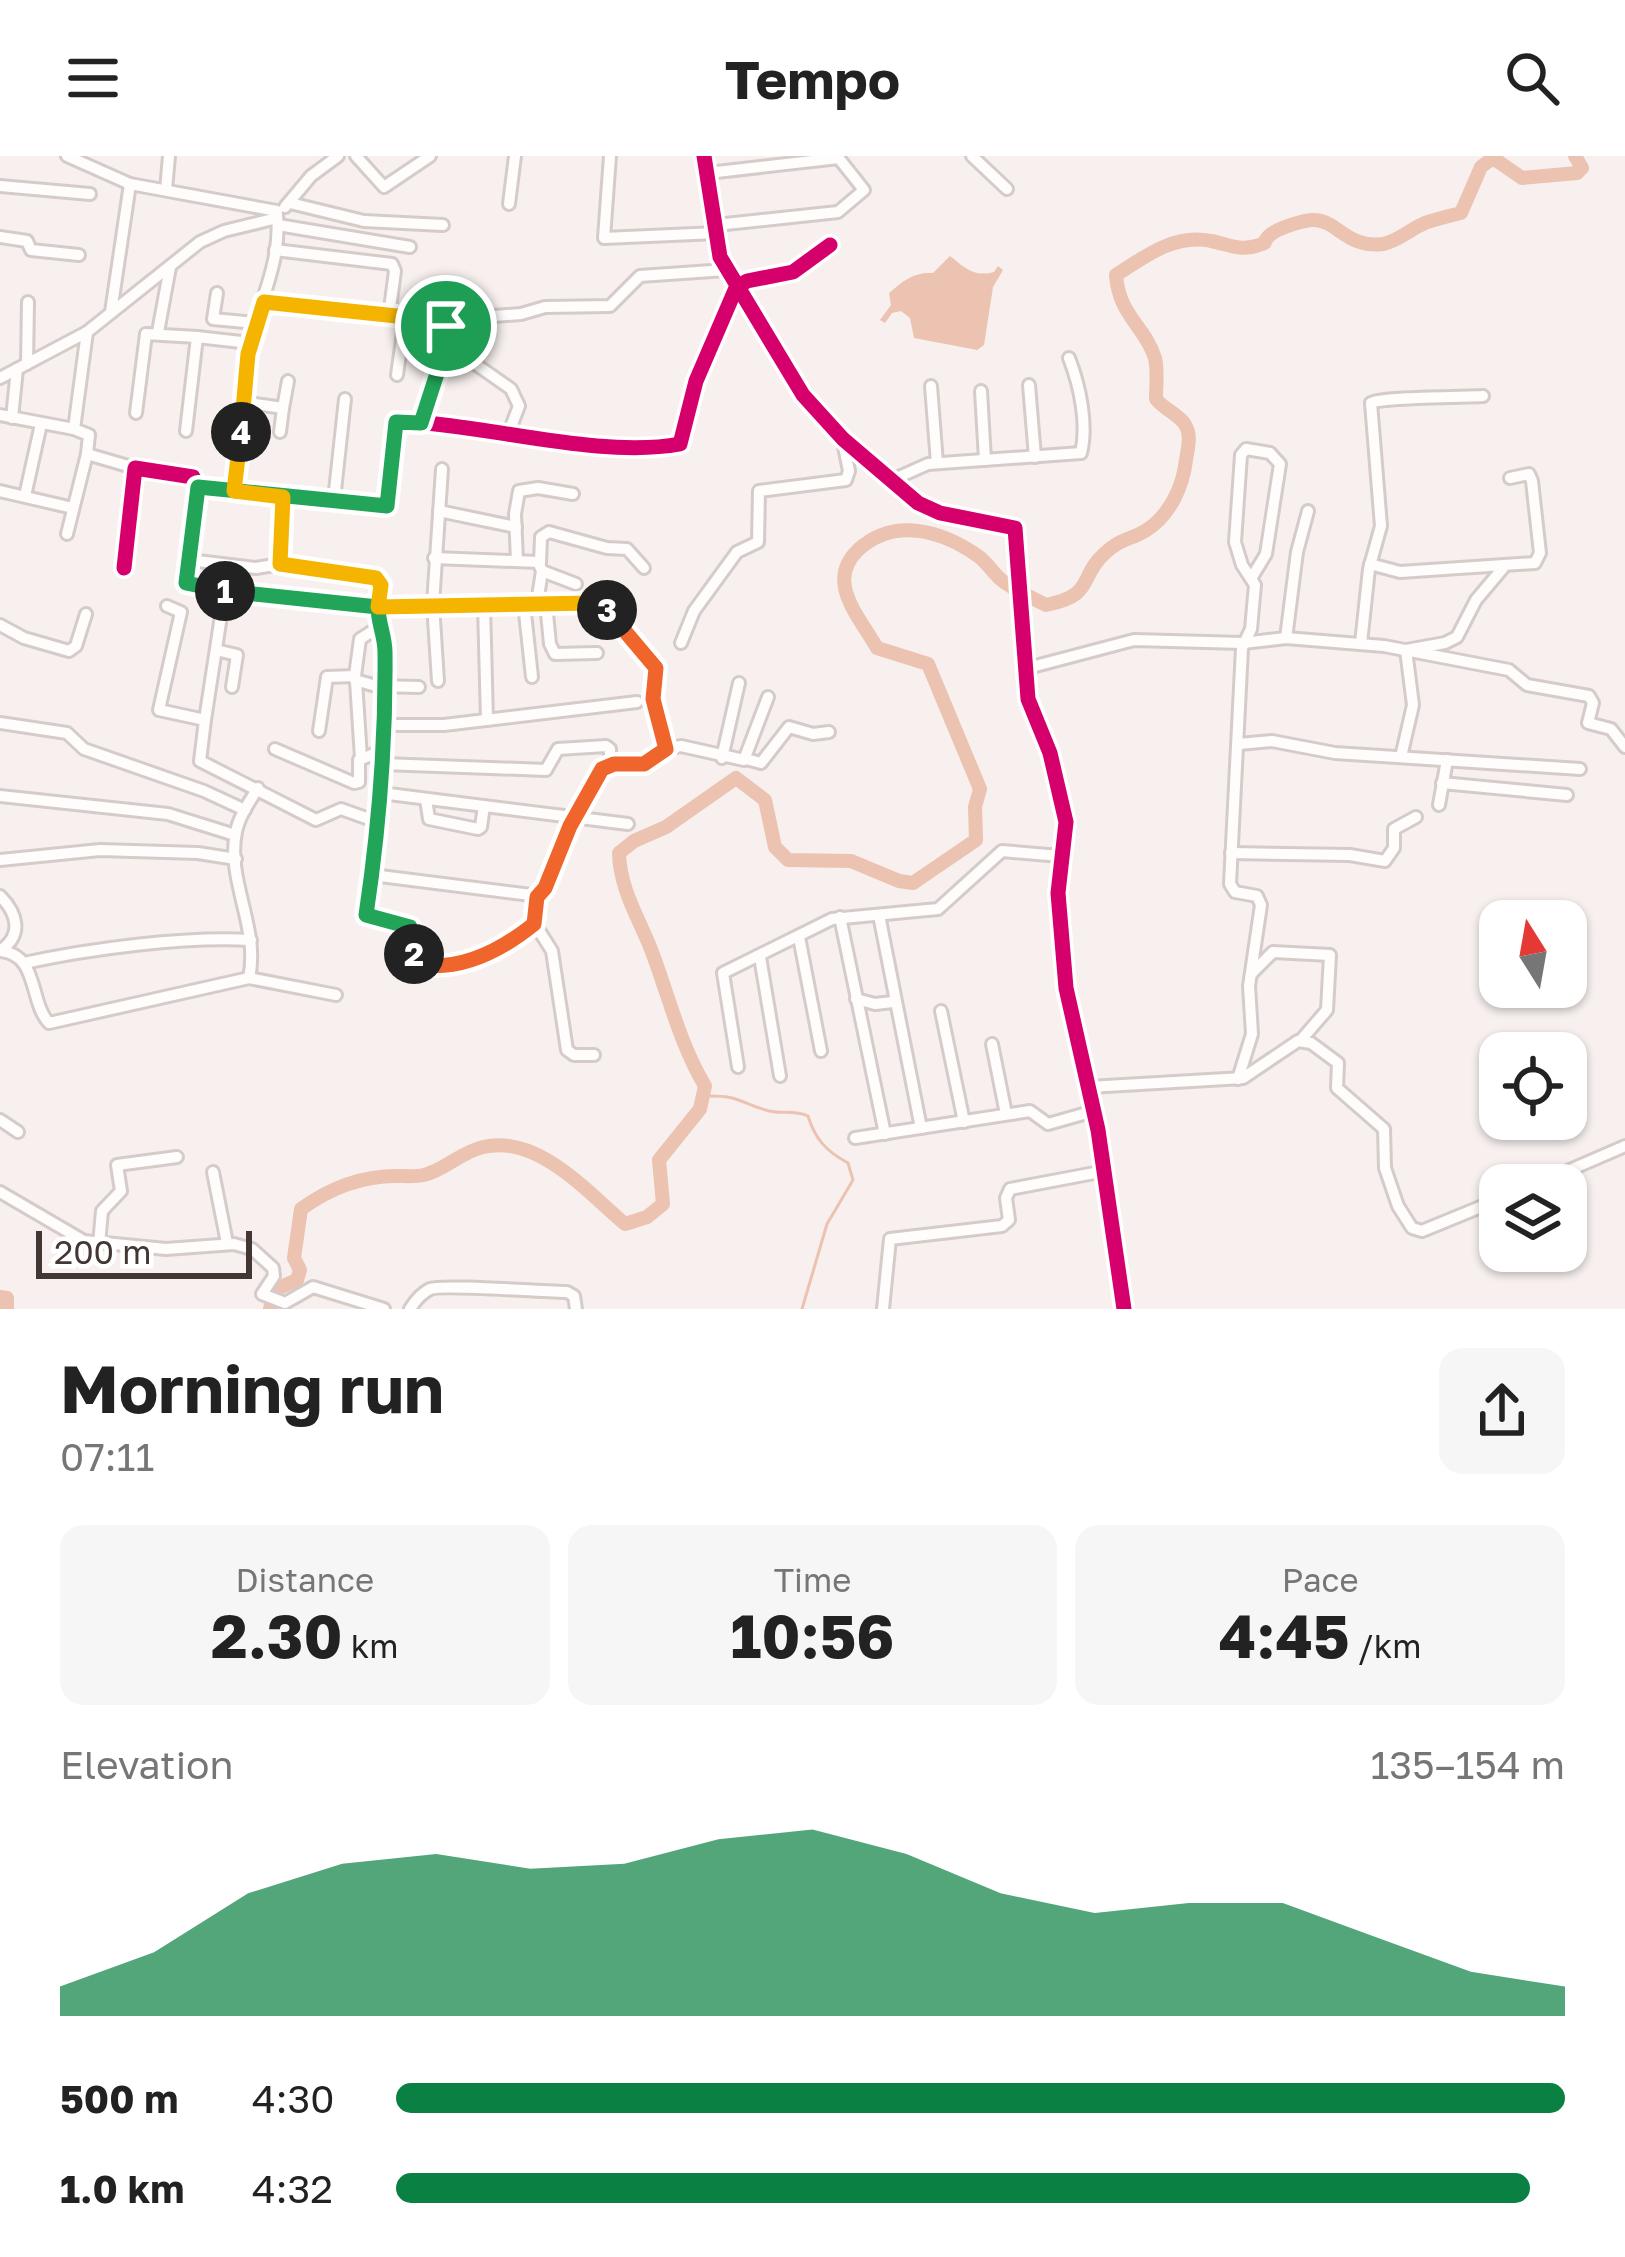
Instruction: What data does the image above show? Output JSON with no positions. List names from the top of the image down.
{
  "scale_bar": "200 m",
  "north": "top",
  "page": {
    "header": "Tempo",
    "pins": [
      "4",
      "1",
      "3",
      "2"
    ],
    "scale": "200 m",
    "heading": ["Morning run", "07:11"],
    "stats": [
      ["Distance", "2.30 km"],
      ["Time", "10:56"],
      ["Pace", "4:45 /km"]
    ],
    "chart": ["Elevation", "135–154 m"],
    "list": [
      {
        "name": "500 m",
        "note": "4:30"
      },
      {
        "name": "1.0 km",
        "note": "4:32"
      }
    ]
  }
}
